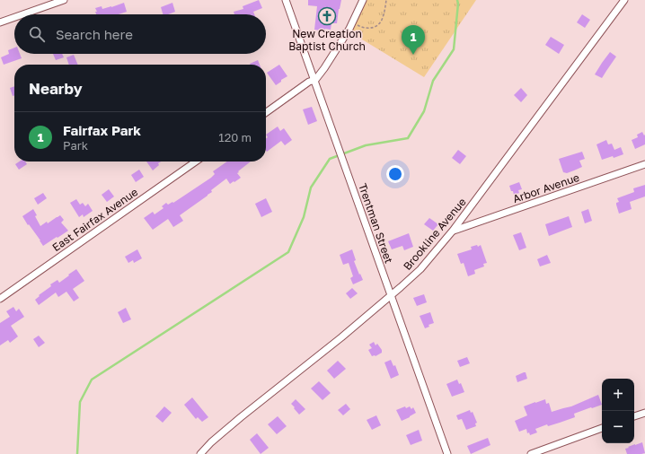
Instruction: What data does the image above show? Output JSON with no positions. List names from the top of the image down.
{
  "streets": {
    "street": [
      "Arbor Avenue",
      "East Fairfax Avenue",
      "Trentman Street",
      "Brookline Avenue"
    ]
  },
  "crossings": [
    ["Arbor Avenue", "Brookline Avenue"],
    ["Trentman Street", "Brookline Avenue"]
  ],
  "places": {
    "church": ["New Creation Baptist Church"]
  },
  "page": {
    "search": "Search here",
    "pins": "1",
    "heading": "Nearby",
    "list": [
      {
        "mark": "1",
        "name": "Fairfax Park",
        "note": "Park",
        "value": "120 m"
      }
    ],
    "map_buttons": ["+", "−"]
  }
}
